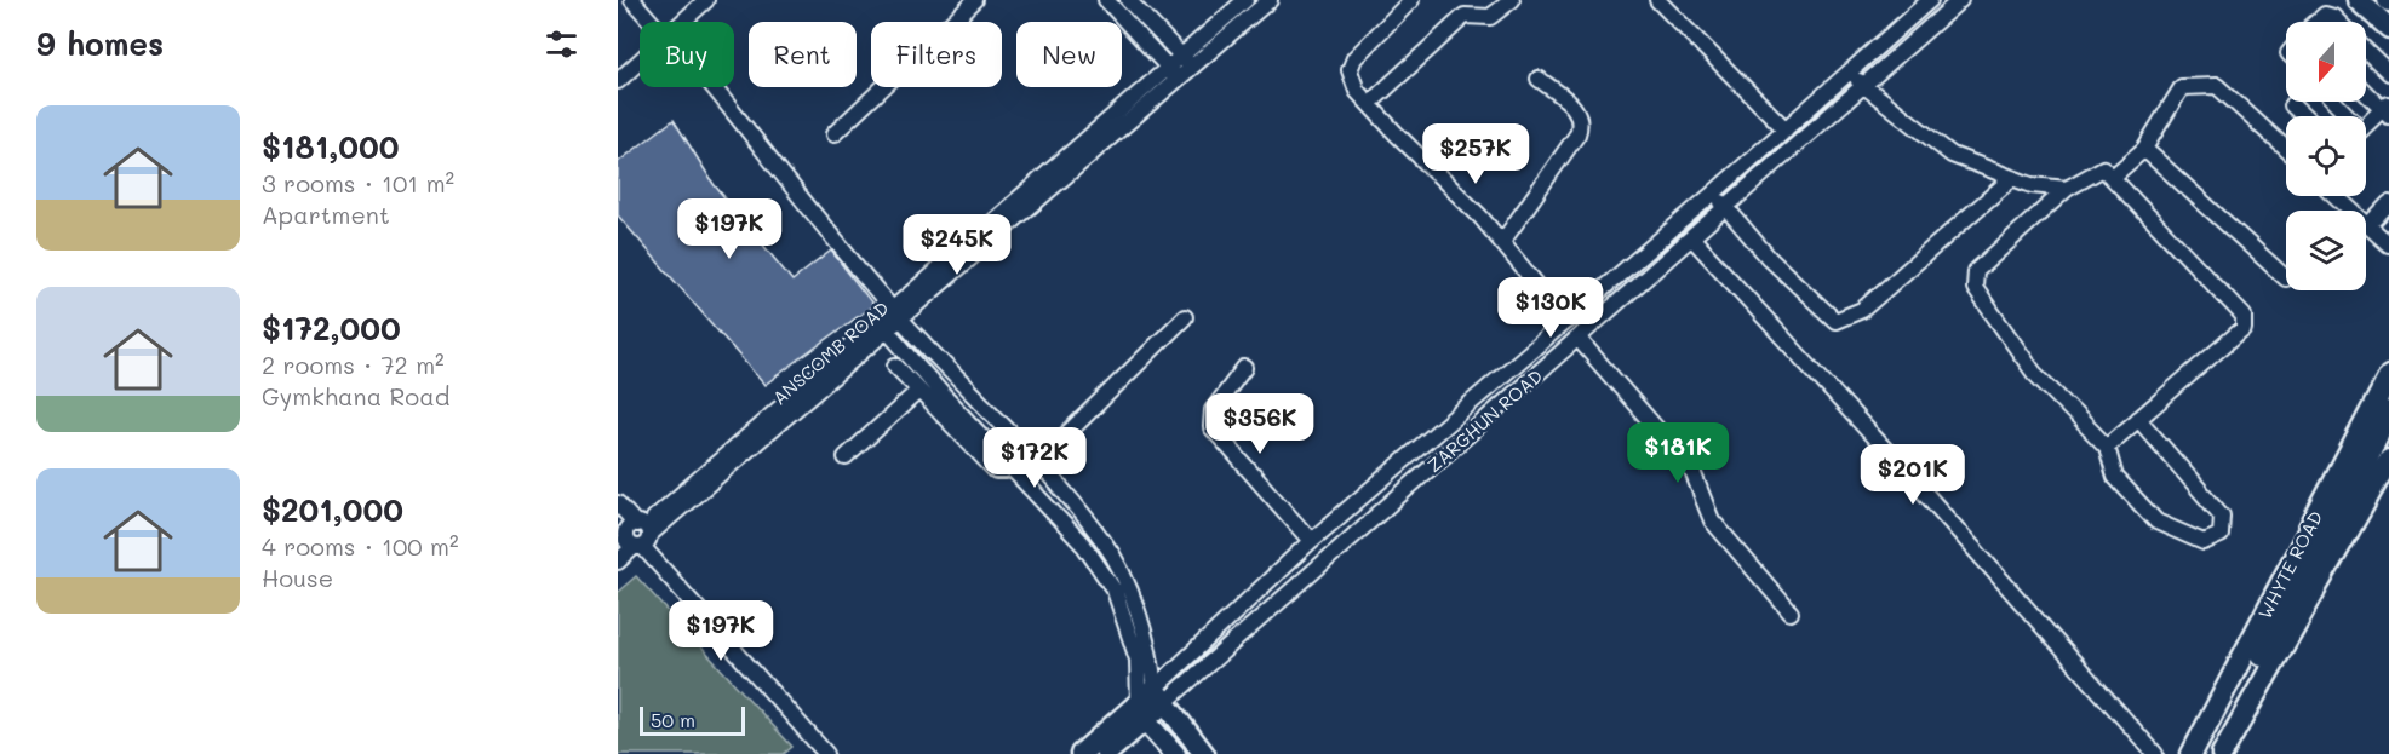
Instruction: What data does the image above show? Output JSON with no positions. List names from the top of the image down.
{
  "streets": {
    "main road": ["ZARGHUN ROAD", "WHYTE ROAD"],
    "street": ["ANSCOMB ROAD"]
  },
  "scale_bar": "50 m",
  "north": "bottom",
  "page": {
    "heading": "9 homes",
    "chip": [
      "Buy",
      "Rent",
      "Filters",
      "New"
    ],
    "list": [
      {
        "name": "$181,000",
        "note": "3 rooms · 101 m² · Apartment"
      },
      {
        "name": "$172,000",
        "note": "2 rooms · 72 m² · Gymkhana Road"
      },
      {
        "name": "$201,000",
        "note": "4 rooms · 100 m² · House"
      }
    ],
    "price": [
      "$257K",
      "$197K",
      "$245K",
      "$130K",
      "$356K",
      "$181K",
      "$172K",
      "$201K",
      "$197K"
    ],
    "scale": "50 m"
  }
}
